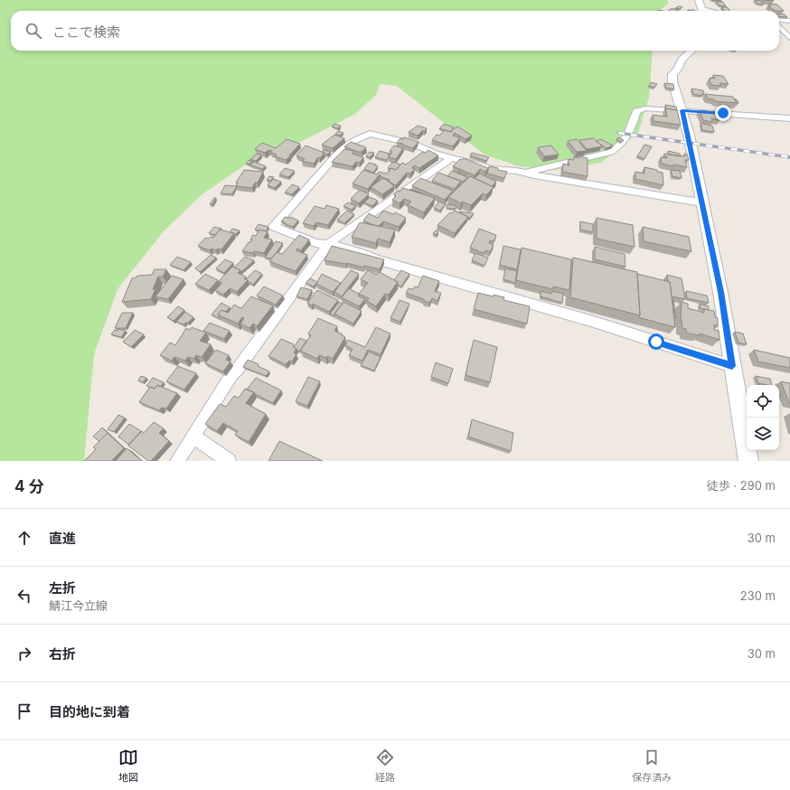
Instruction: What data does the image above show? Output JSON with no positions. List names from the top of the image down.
{
  "page": {
    "search": "ここで検索",
    "heading": ["4 分", "徒歩 · 290 m"],
    "list": [
      ["直進", "30 m"],
      ["左折", "鯖江今立線", "230 m"],
      ["右折", "30 m"],
      "目的地に到着"
    ],
    "nav": ["地図", "経路", "保存済み"]
  }
}
